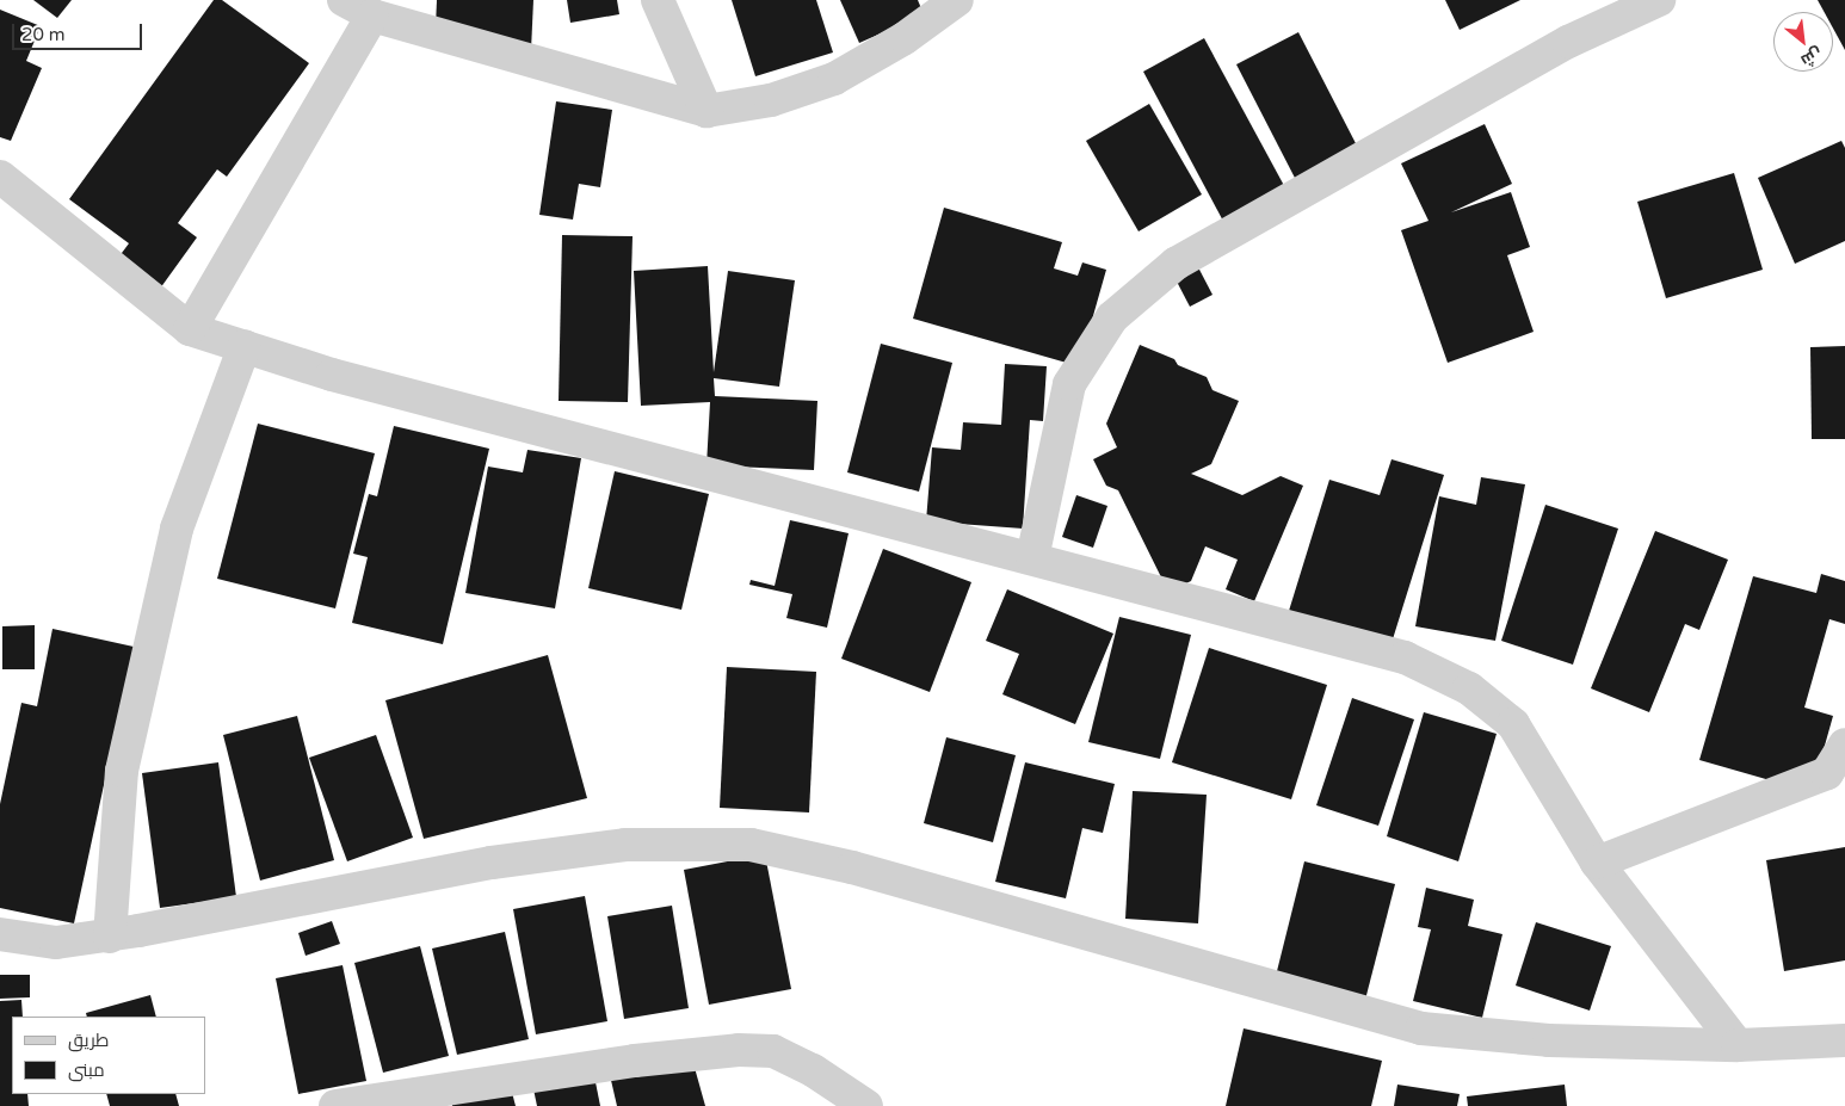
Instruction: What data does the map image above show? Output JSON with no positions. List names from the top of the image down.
{
  "legend": ["طريق", "مبنى"],
  "scale_bar": "20 m",
  "north": "bottom right"
}
